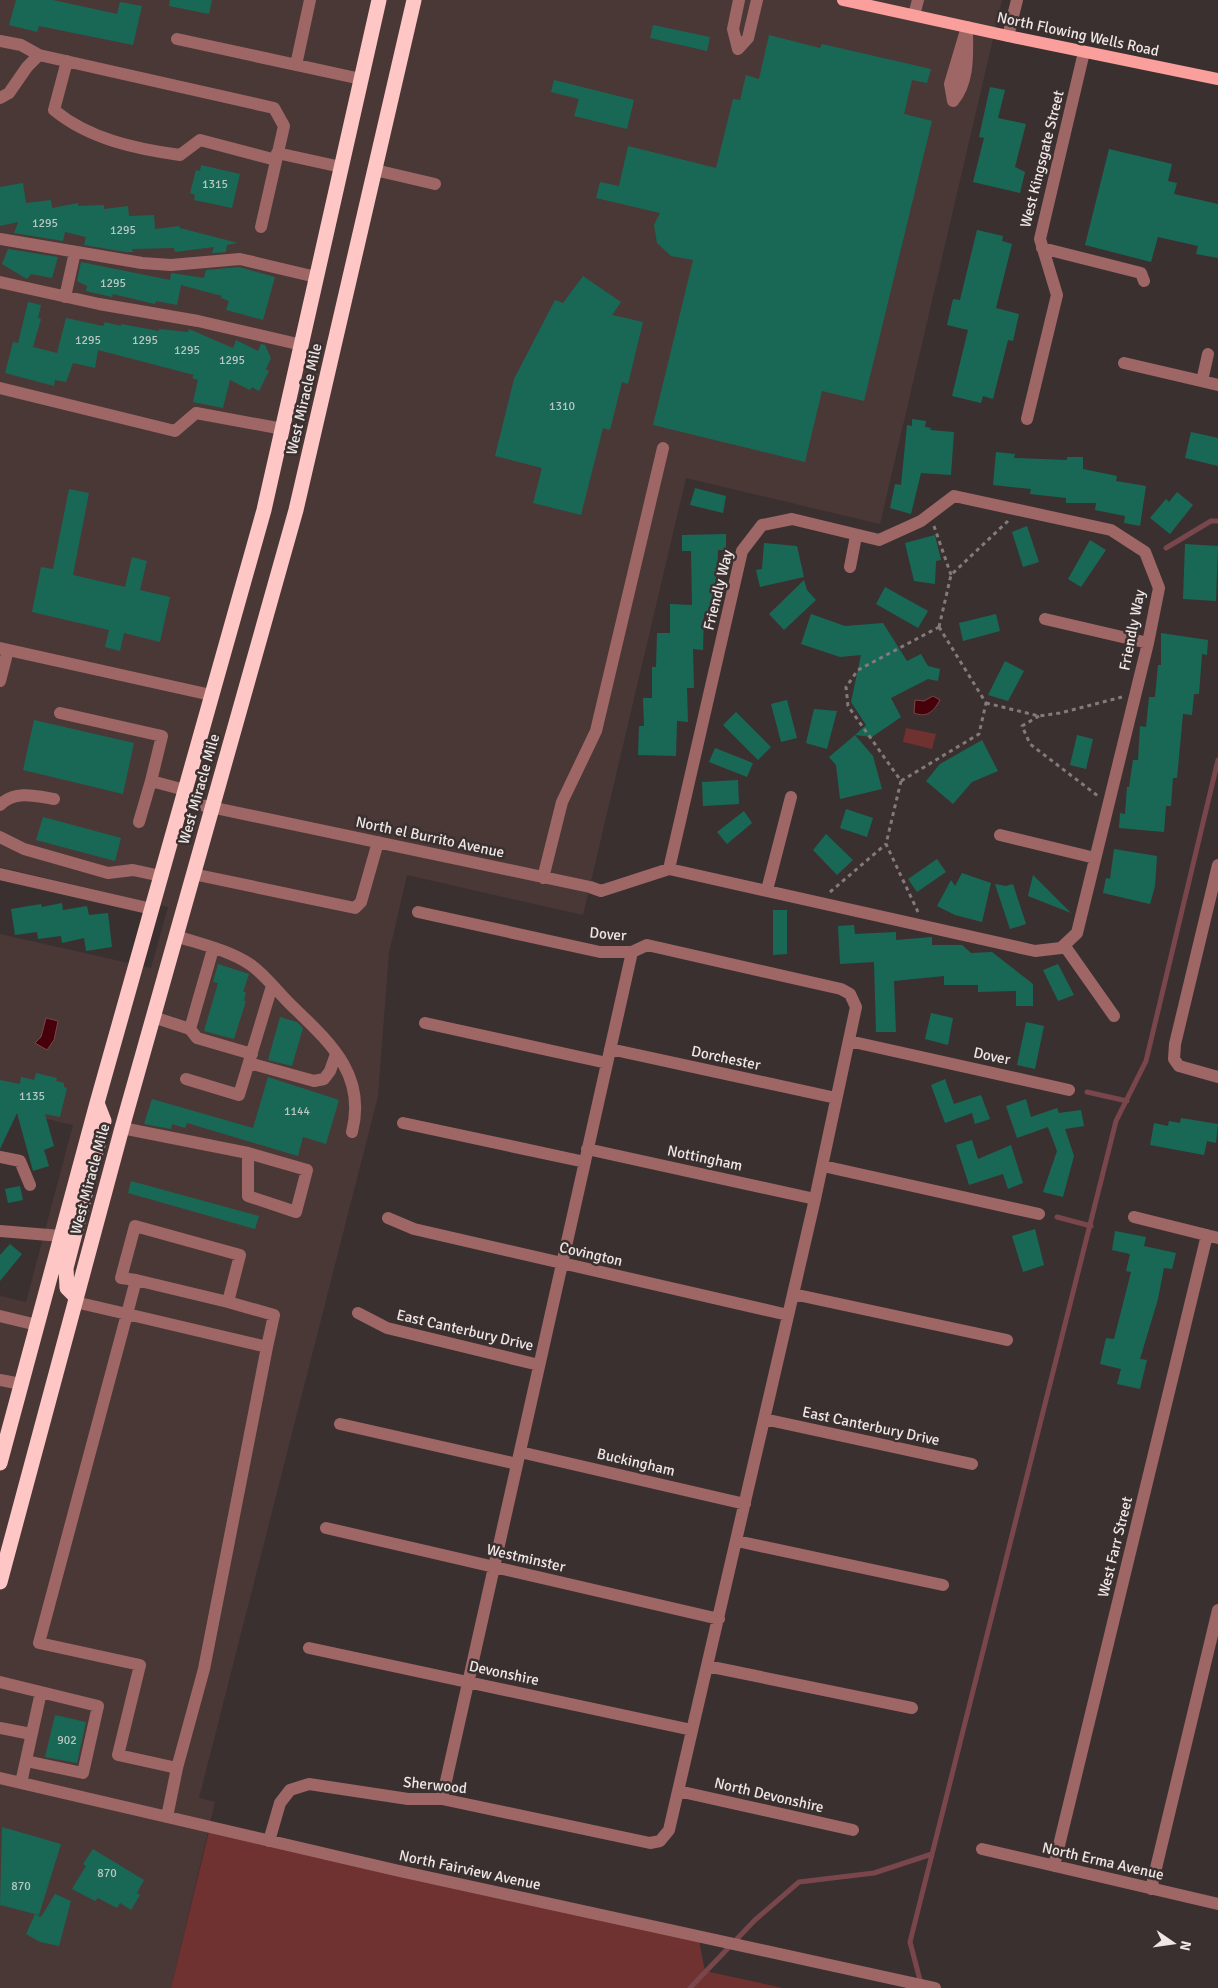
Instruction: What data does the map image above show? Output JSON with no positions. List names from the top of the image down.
{
  "streets": {
    "highway": ["West Miracle Mile"],
    "main road": ["North Flowing Wells Road"],
    "street": [
      "West Kingsgate Street",
      "Friendly Way",
      "North el Burrito Avenue",
      "Dover",
      "Dorchester",
      "Nottingham",
      "Covington",
      "East Canterbury Drive",
      "Buckingham",
      "West Farr Street",
      "Westminster",
      "Devonshire",
      "Sherwood",
      "North Devonshire",
      "North Erma Avenue",
      "North Fairview Avenue"
    ]
  },
  "crossings": [
    ["North Flowing Wells Road", "West Kingsgate Street"],
    ["West Miracle Mile", "North el Burrito Avenue"],
    ["Friendly Way", "North el Burrito Avenue"],
    ["West Farr Street", "North Erma Avenue"],
    ["Sherwood", "North Devonshire"],
    ["Sherwood", "North Fairview Avenue"]
  ],
  "house_numbers": [
    "1315",
    "1295",
    "1295",
    "1295",
    "1295",
    "1295",
    "1295",
    "1295",
    "1310",
    "1135",
    "1144",
    "902",
    "870",
    "870"
  ],
  "north": "right"
}
